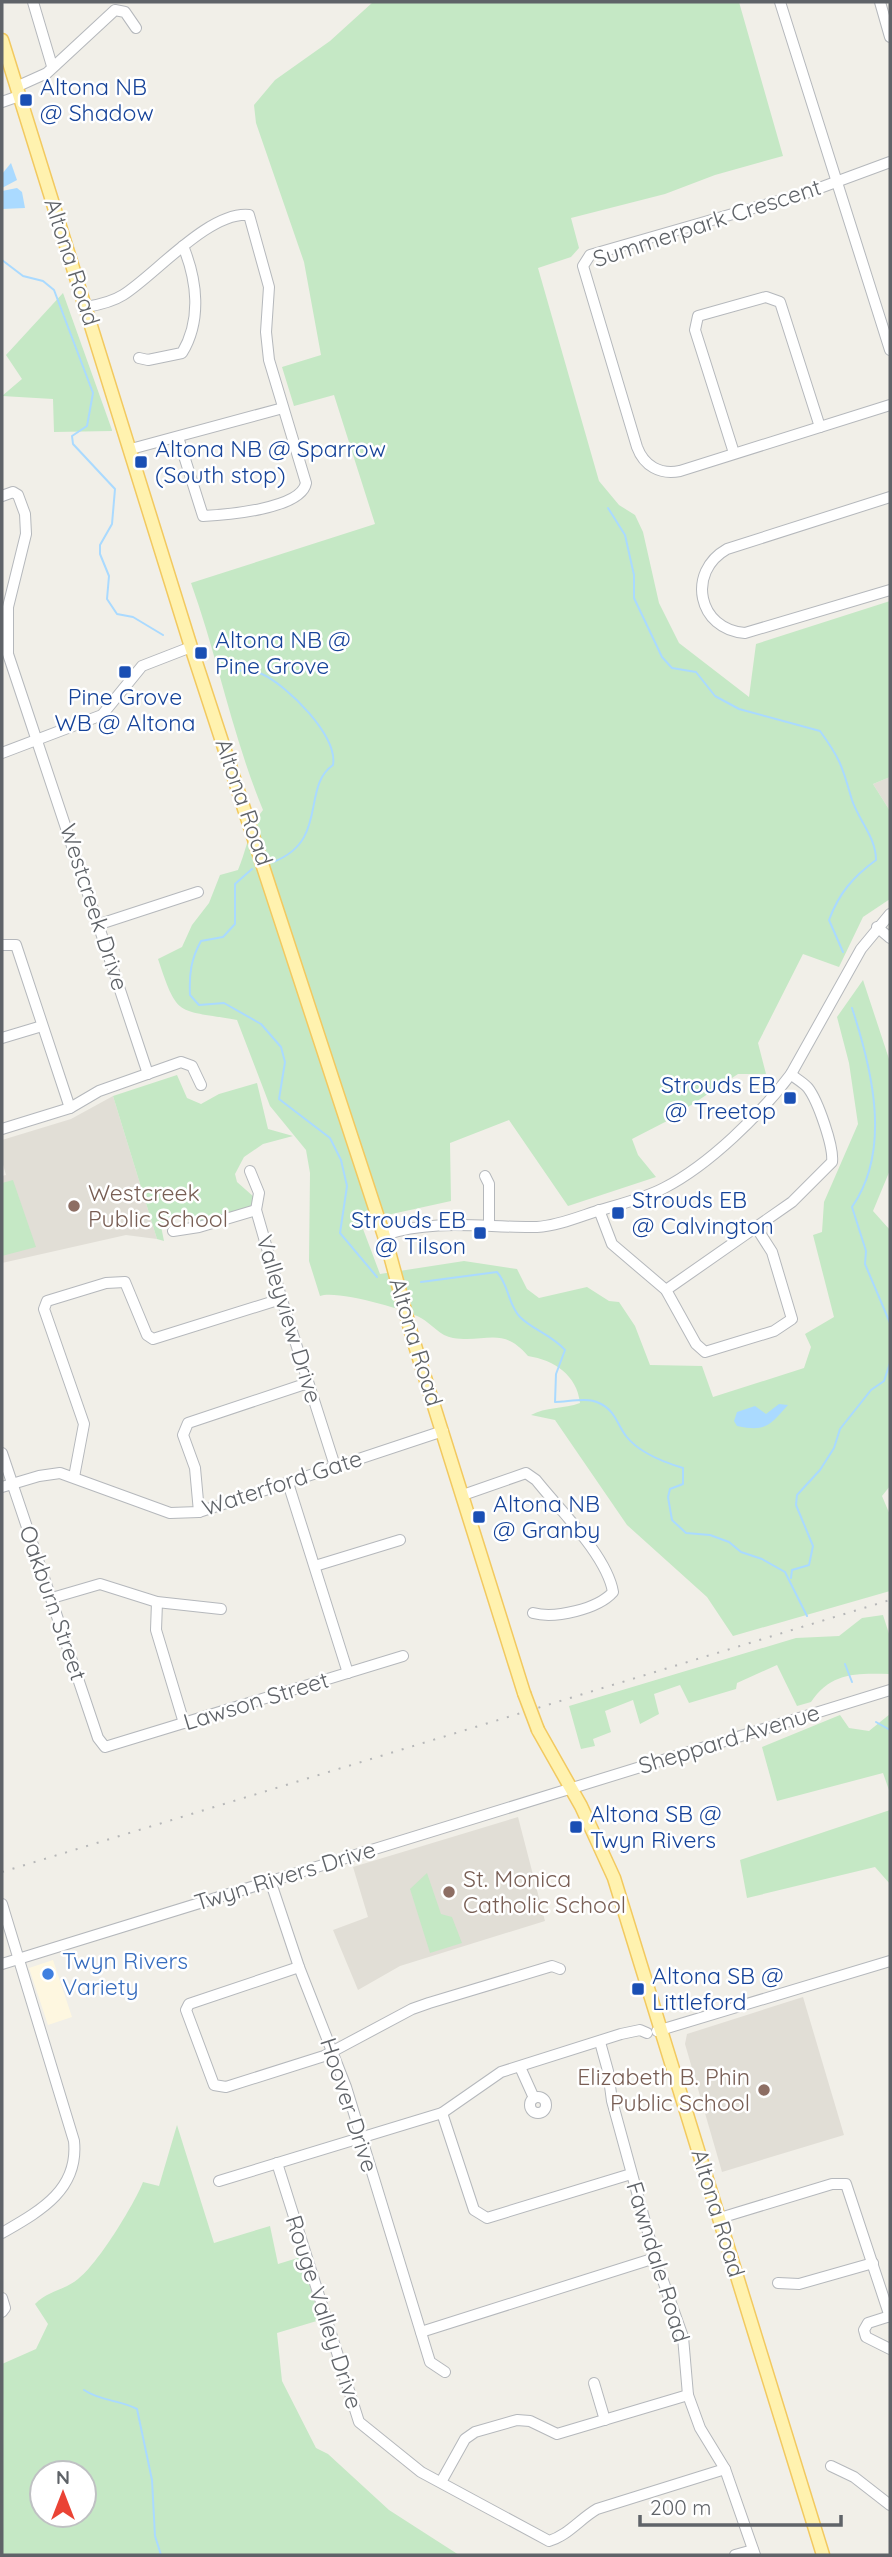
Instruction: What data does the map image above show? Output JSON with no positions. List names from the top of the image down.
{
  "streets": {
    "main road": ["Altona Road"],
    "street": [
      "Summerpark Crescent",
      "Westcreek Drive",
      "Valleyview Drive",
      "Waterford Gate",
      "Oakburn Street",
      "Lawson Street",
      "Sheppard Avenue",
      "Twyn Rivers Drive",
      "Hoover Drive",
      "Fawndale Road",
      "Rouge Valley Drive"
    ]
  },
  "crossings": [
    ["Altona Road", "Waterford Gate"],
    ["Altona Road", "Sheppard Avenue"],
    ["Altona Road", "Twyn Rivers Drive"],
    ["Valleyview Drive", "Waterford Gate"],
    ["Waterford Gate", "Oakburn Street"],
    ["Oakburn Street", "Lawson Street"],
    ["Sheppard Avenue", "Twyn Rivers Drive"],
    ["Twyn Rivers Drive", "Hoover Drive"],
    ["Fawndale Road", "Rouge Valley Drive"]
  ],
  "places": {
    "transit": [
      "Altona NB @ Shadow",
      "Altona NB @ Sparrow (South stop)",
      "Altona NB @ Pine Grove",
      "Pine Grove WB @ Altona",
      "Strouds EB @ Treetop",
      "Strouds EB @ Calvington",
      "Strouds EB @ Tilson",
      "Altona NB @ Granby",
      "Altona SB @ Twyn Rivers",
      "Altona SB @ Littleford"
    ],
    "other": [
      "Westcreek Public School",
      "St. Monica Catholic School",
      "Twyn Rivers Variety",
      "Elizabeth B. Phin Public School"
    ]
  },
  "scale_bar": "200 m",
  "north": "top"
}
